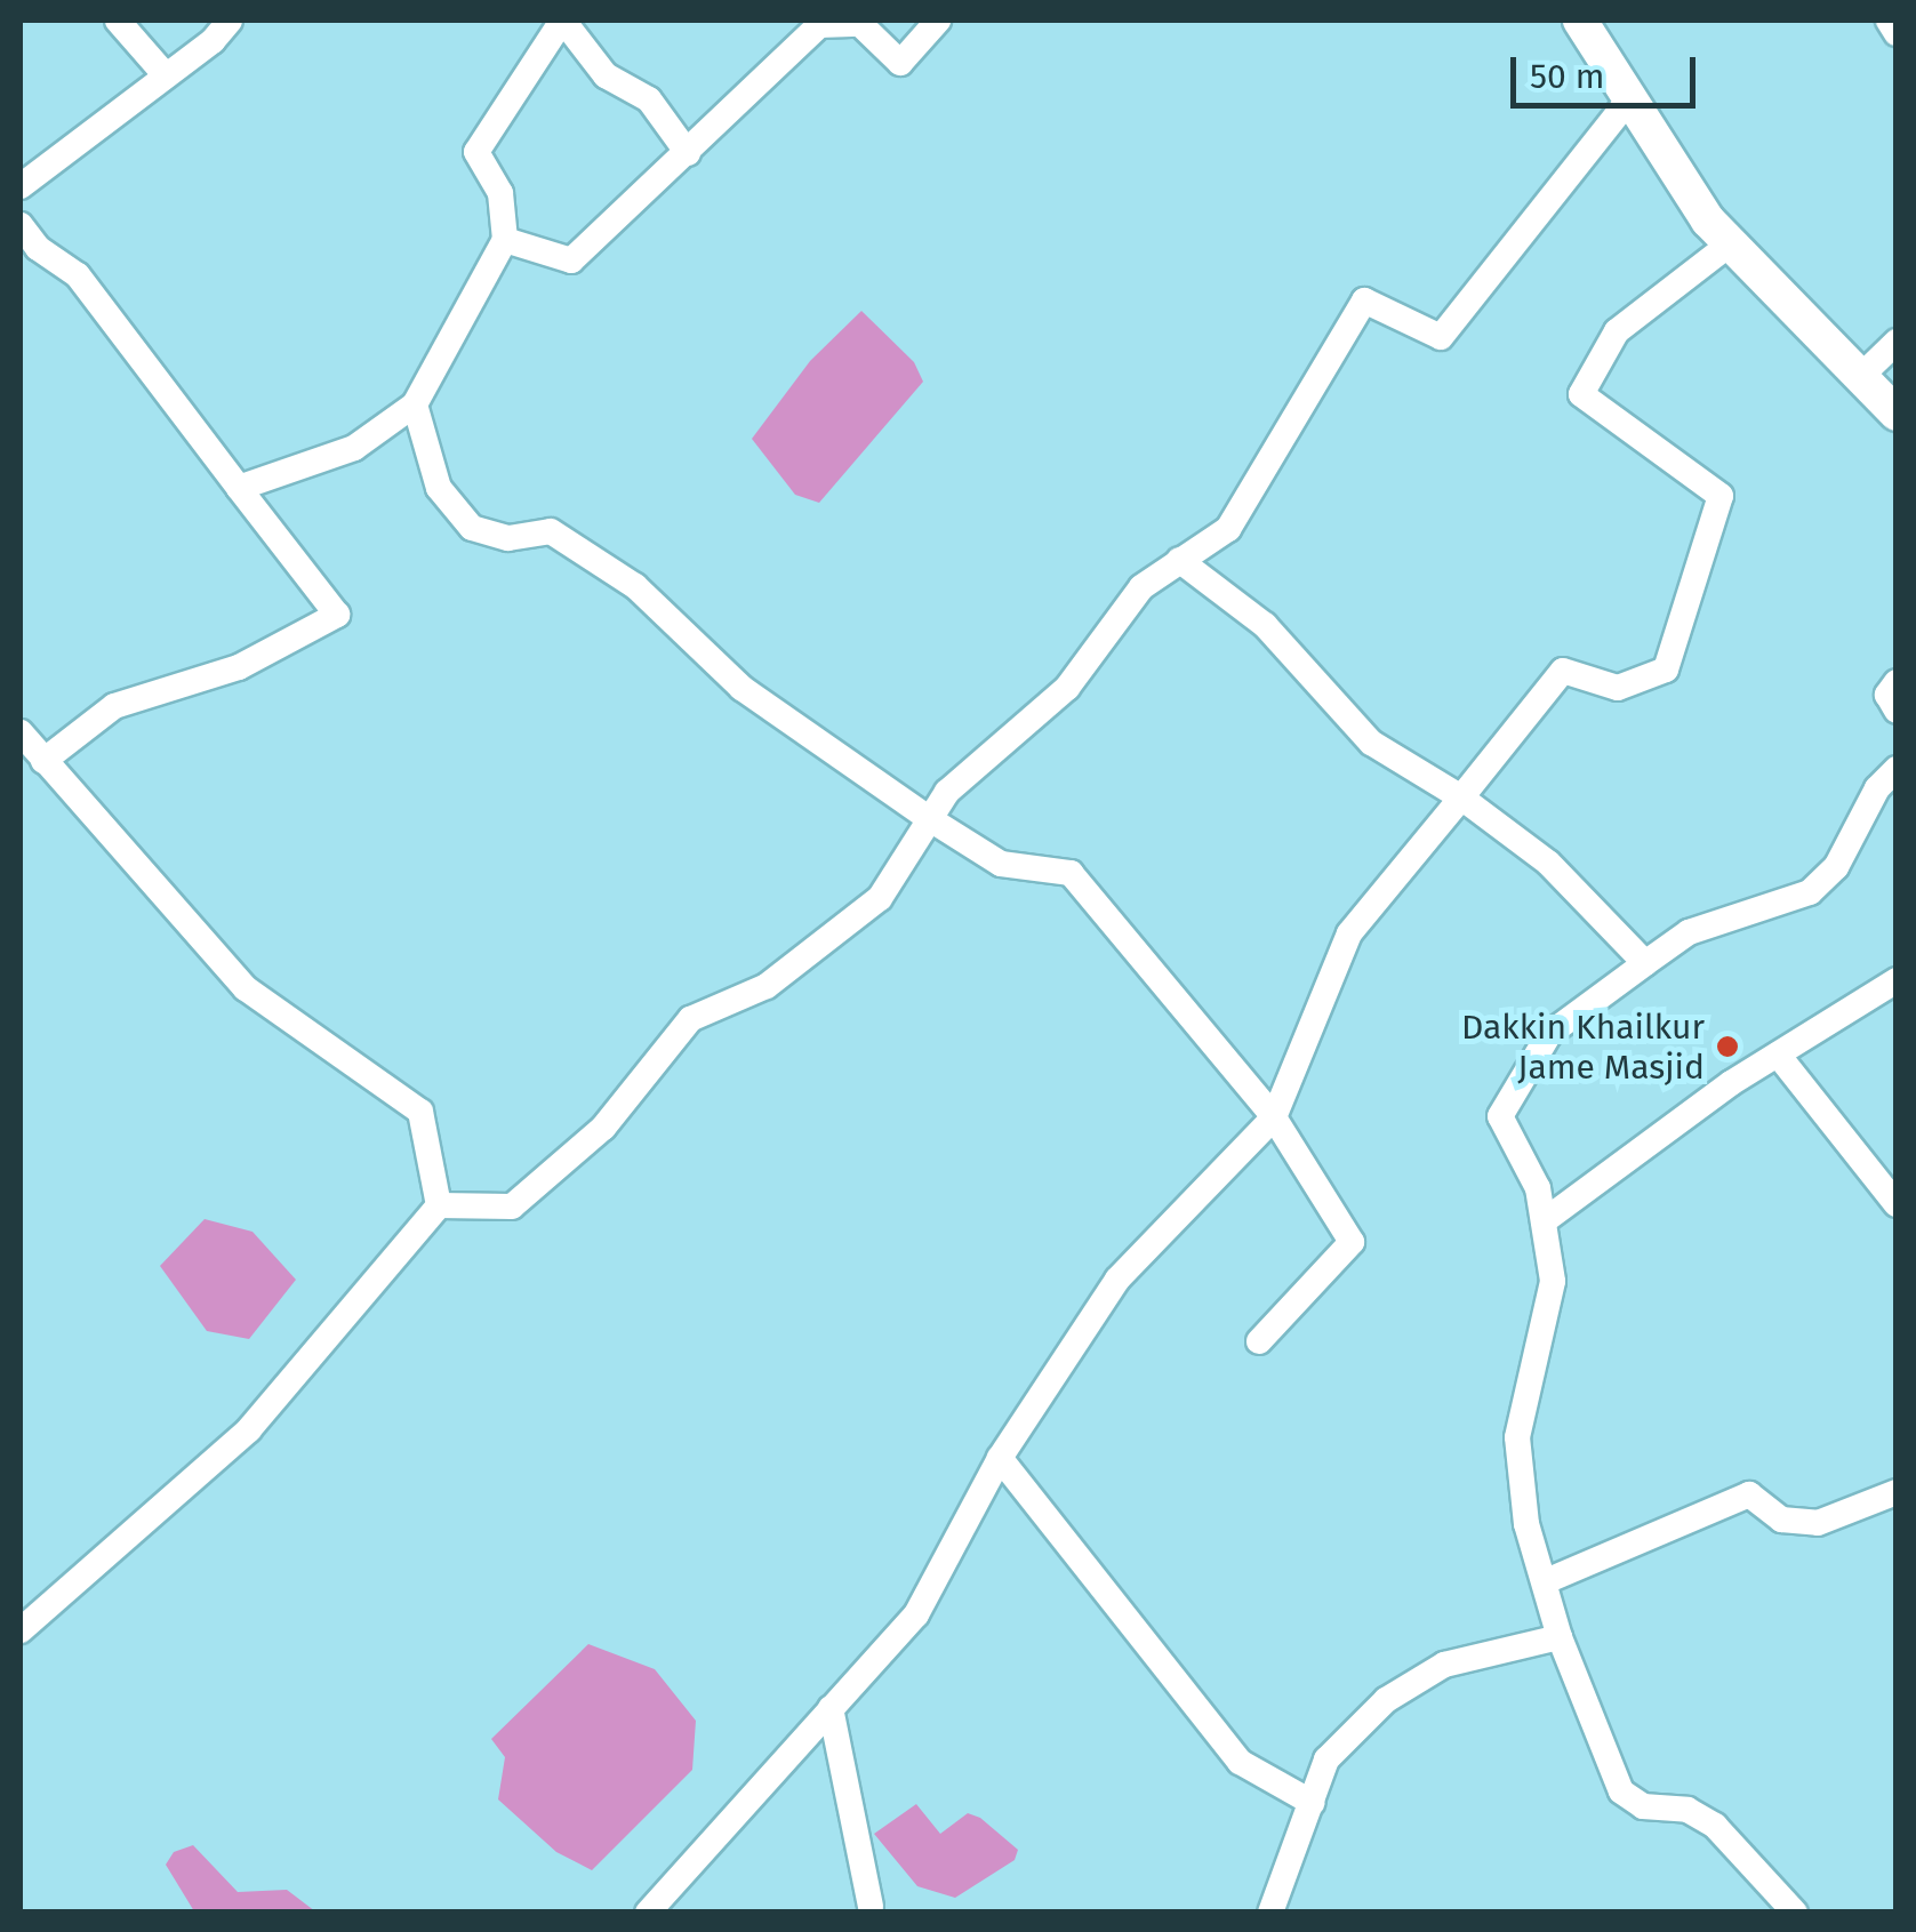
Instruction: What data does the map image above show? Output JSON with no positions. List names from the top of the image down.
{
  "places": ["Dakkin Khailkur Jame Masjid"],
  "scale_bar": "50 m"
}
